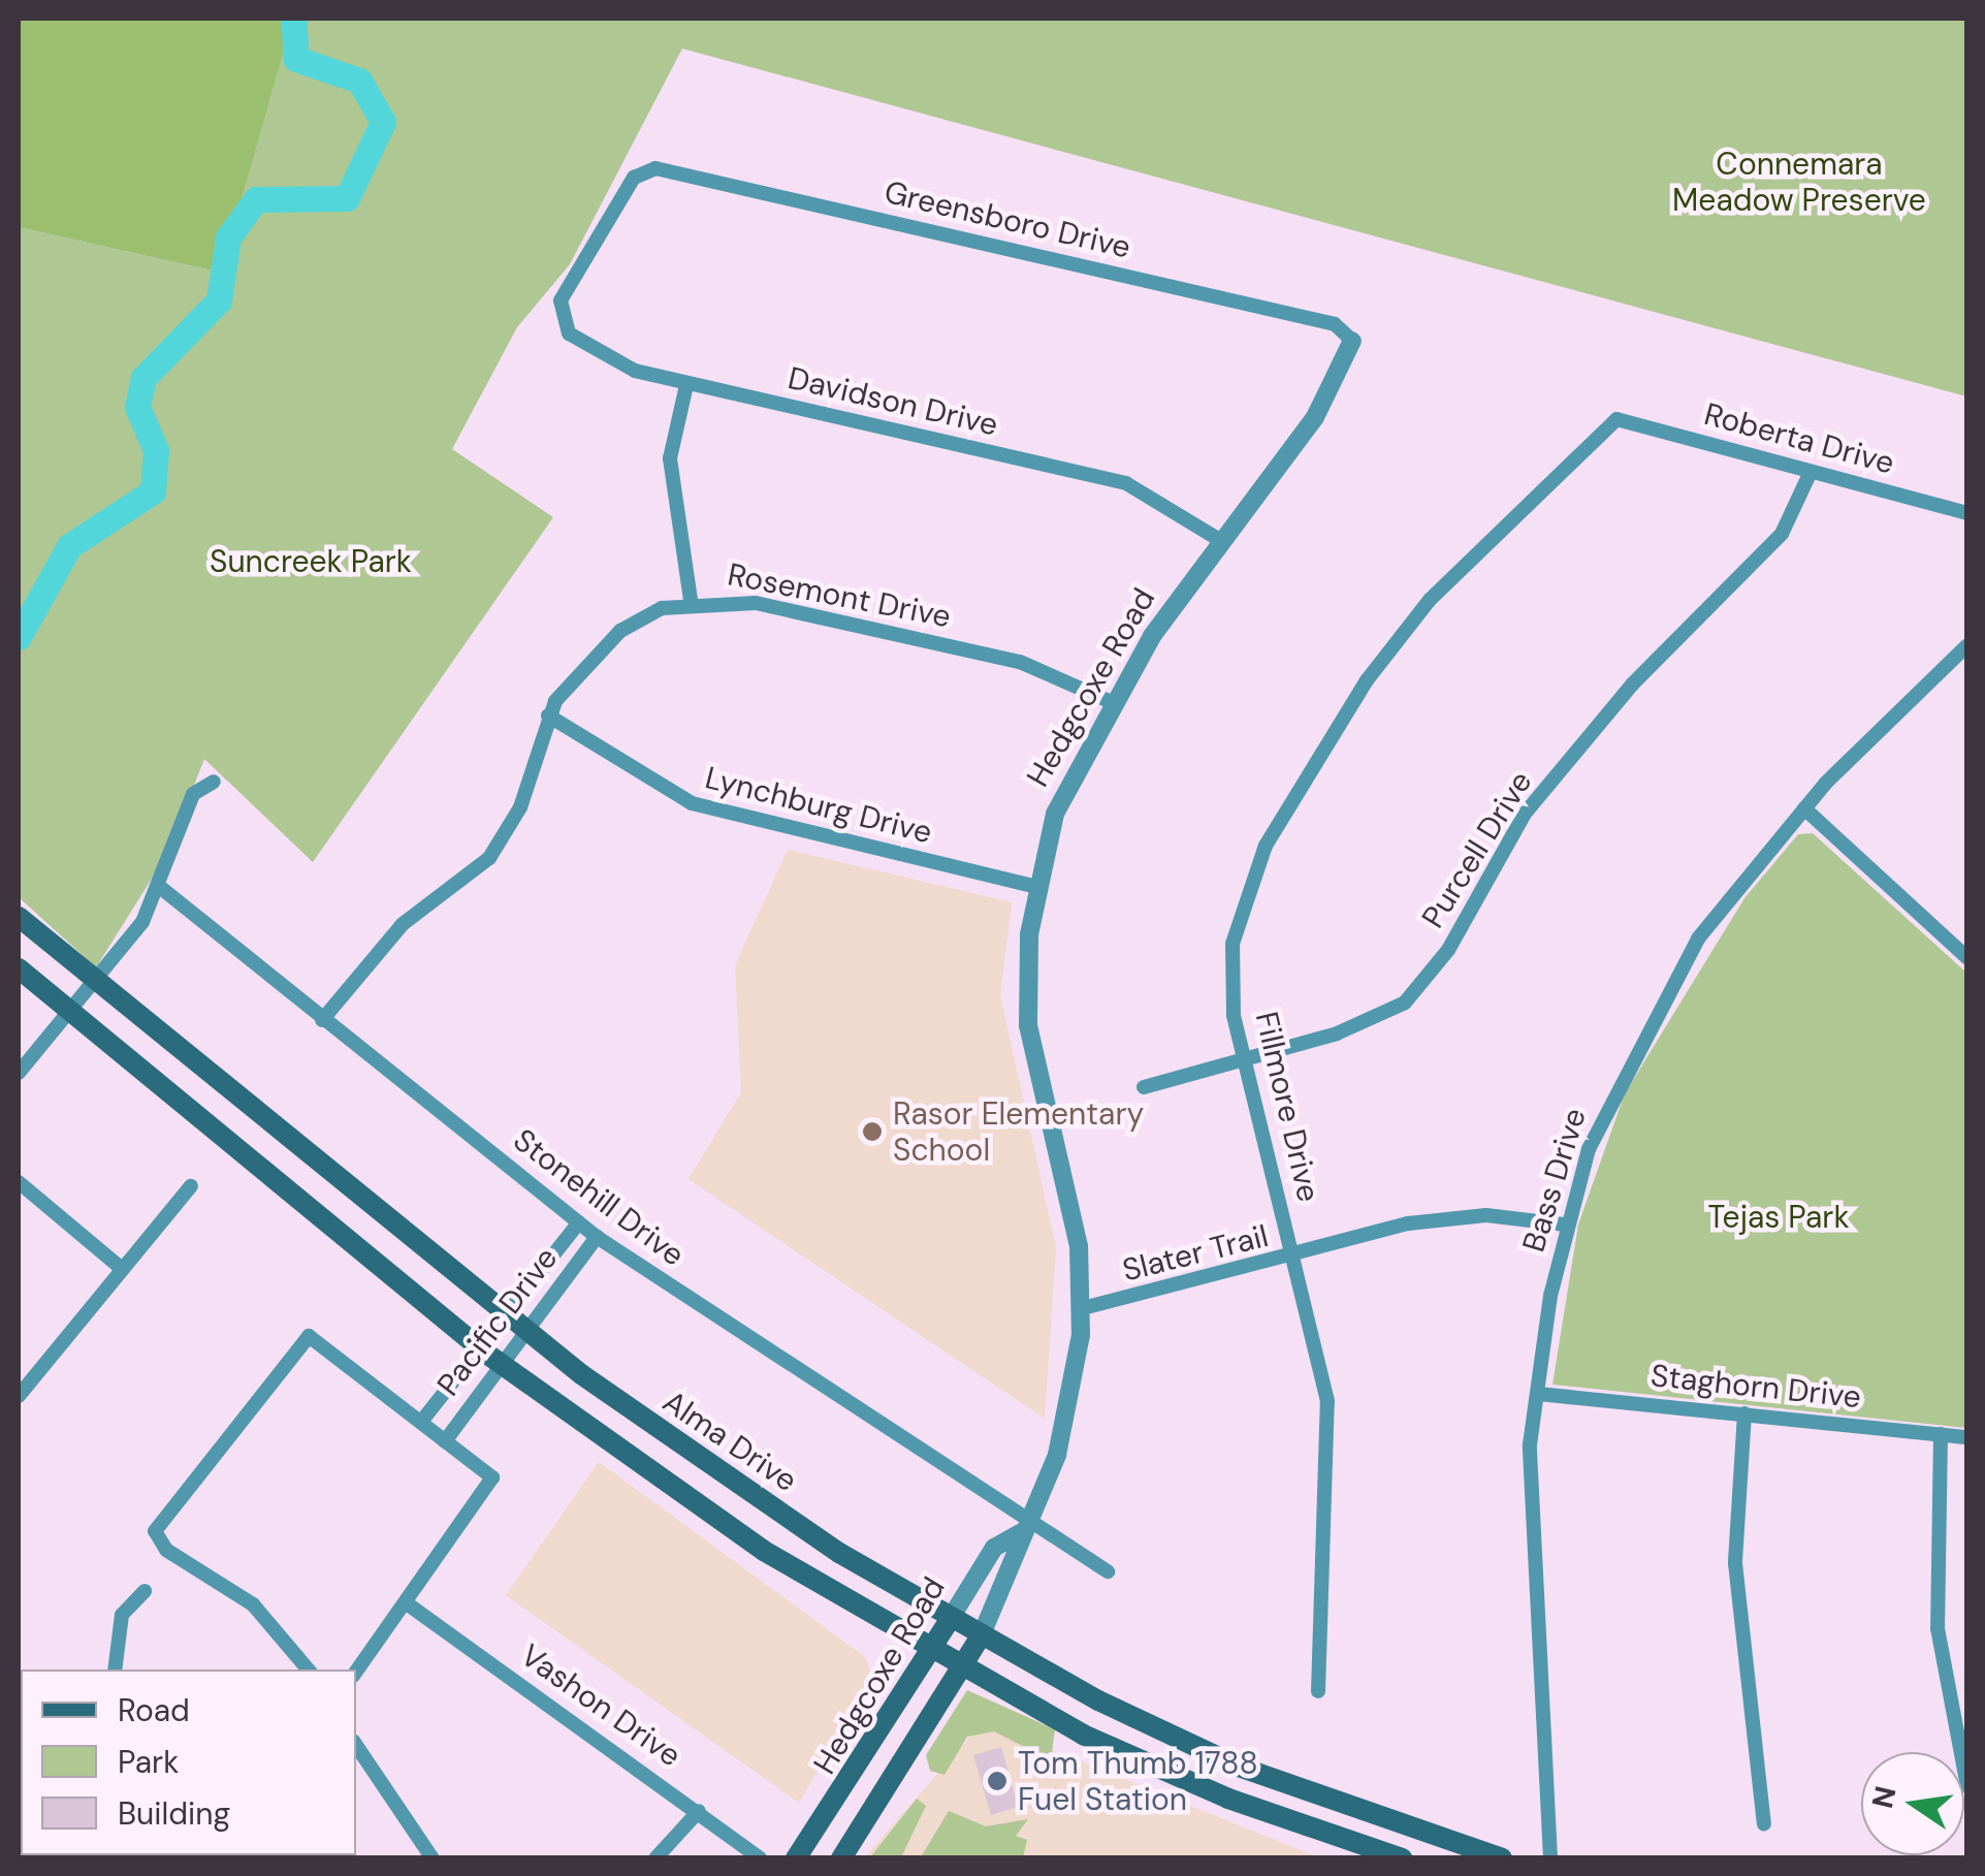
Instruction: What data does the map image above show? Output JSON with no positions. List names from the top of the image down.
{
  "streets": {
    "main road": ["Hedgcoxe Road", "Alma Drive"],
    "street": [
      "Greensboro Drive",
      "Davidson Drive",
      "Roberta Drive",
      "Rosemont Drive",
      "Lynchburg Drive",
      "Purcell Drive",
      "Fillmore Drive",
      "Bass Drive",
      "Stonehill Drive",
      "Slater Trail",
      "Pacific Drive",
      "Staghorn Drive",
      "Vashon Drive"
    ]
  },
  "crossings": [
    ["Greensboro Drive", "Davidson Drive"],
    ["Greensboro Drive", "Hedgcoxe Road"],
    ["Davidson Drive", "Hedgcoxe Road"],
    ["Roberta Drive", "Purcell Drive"],
    ["Roberta Drive", "Fillmore Drive"],
    ["Rosemont Drive", "Hedgcoxe Road"],
    ["Rosemont Drive", "Lynchburg Drive"],
    ["Rosemont Drive", "Stonehill Drive"],
    ["Hedgcoxe Road", "Lynchburg Drive"],
    ["Hedgcoxe Road", "Stonehill Drive"],
    ["Hedgcoxe Road", "Slater Trail"],
    ["Hedgcoxe Road", "Alma Drive"],
    ["Purcell Drive", "Fillmore Drive"],
    ["Fillmore Drive", "Slater Trail"],
    ["Bass Drive", "Slater Trail"],
    ["Bass Drive", "Staghorn Drive"],
    ["Stonehill Drive", "Pacific Drive"],
    ["Pacific Drive", "Alma Drive"]
  ],
  "parks": ["Connemara Meadow Preserve", "Suncreek Park", "Tejas Park"],
  "places": ["Rasor Elementary School", "Tom Thumb 1788 Fuel Station"],
  "legend": ["Road", "Park", "Building"],
  "north": "left"
}
